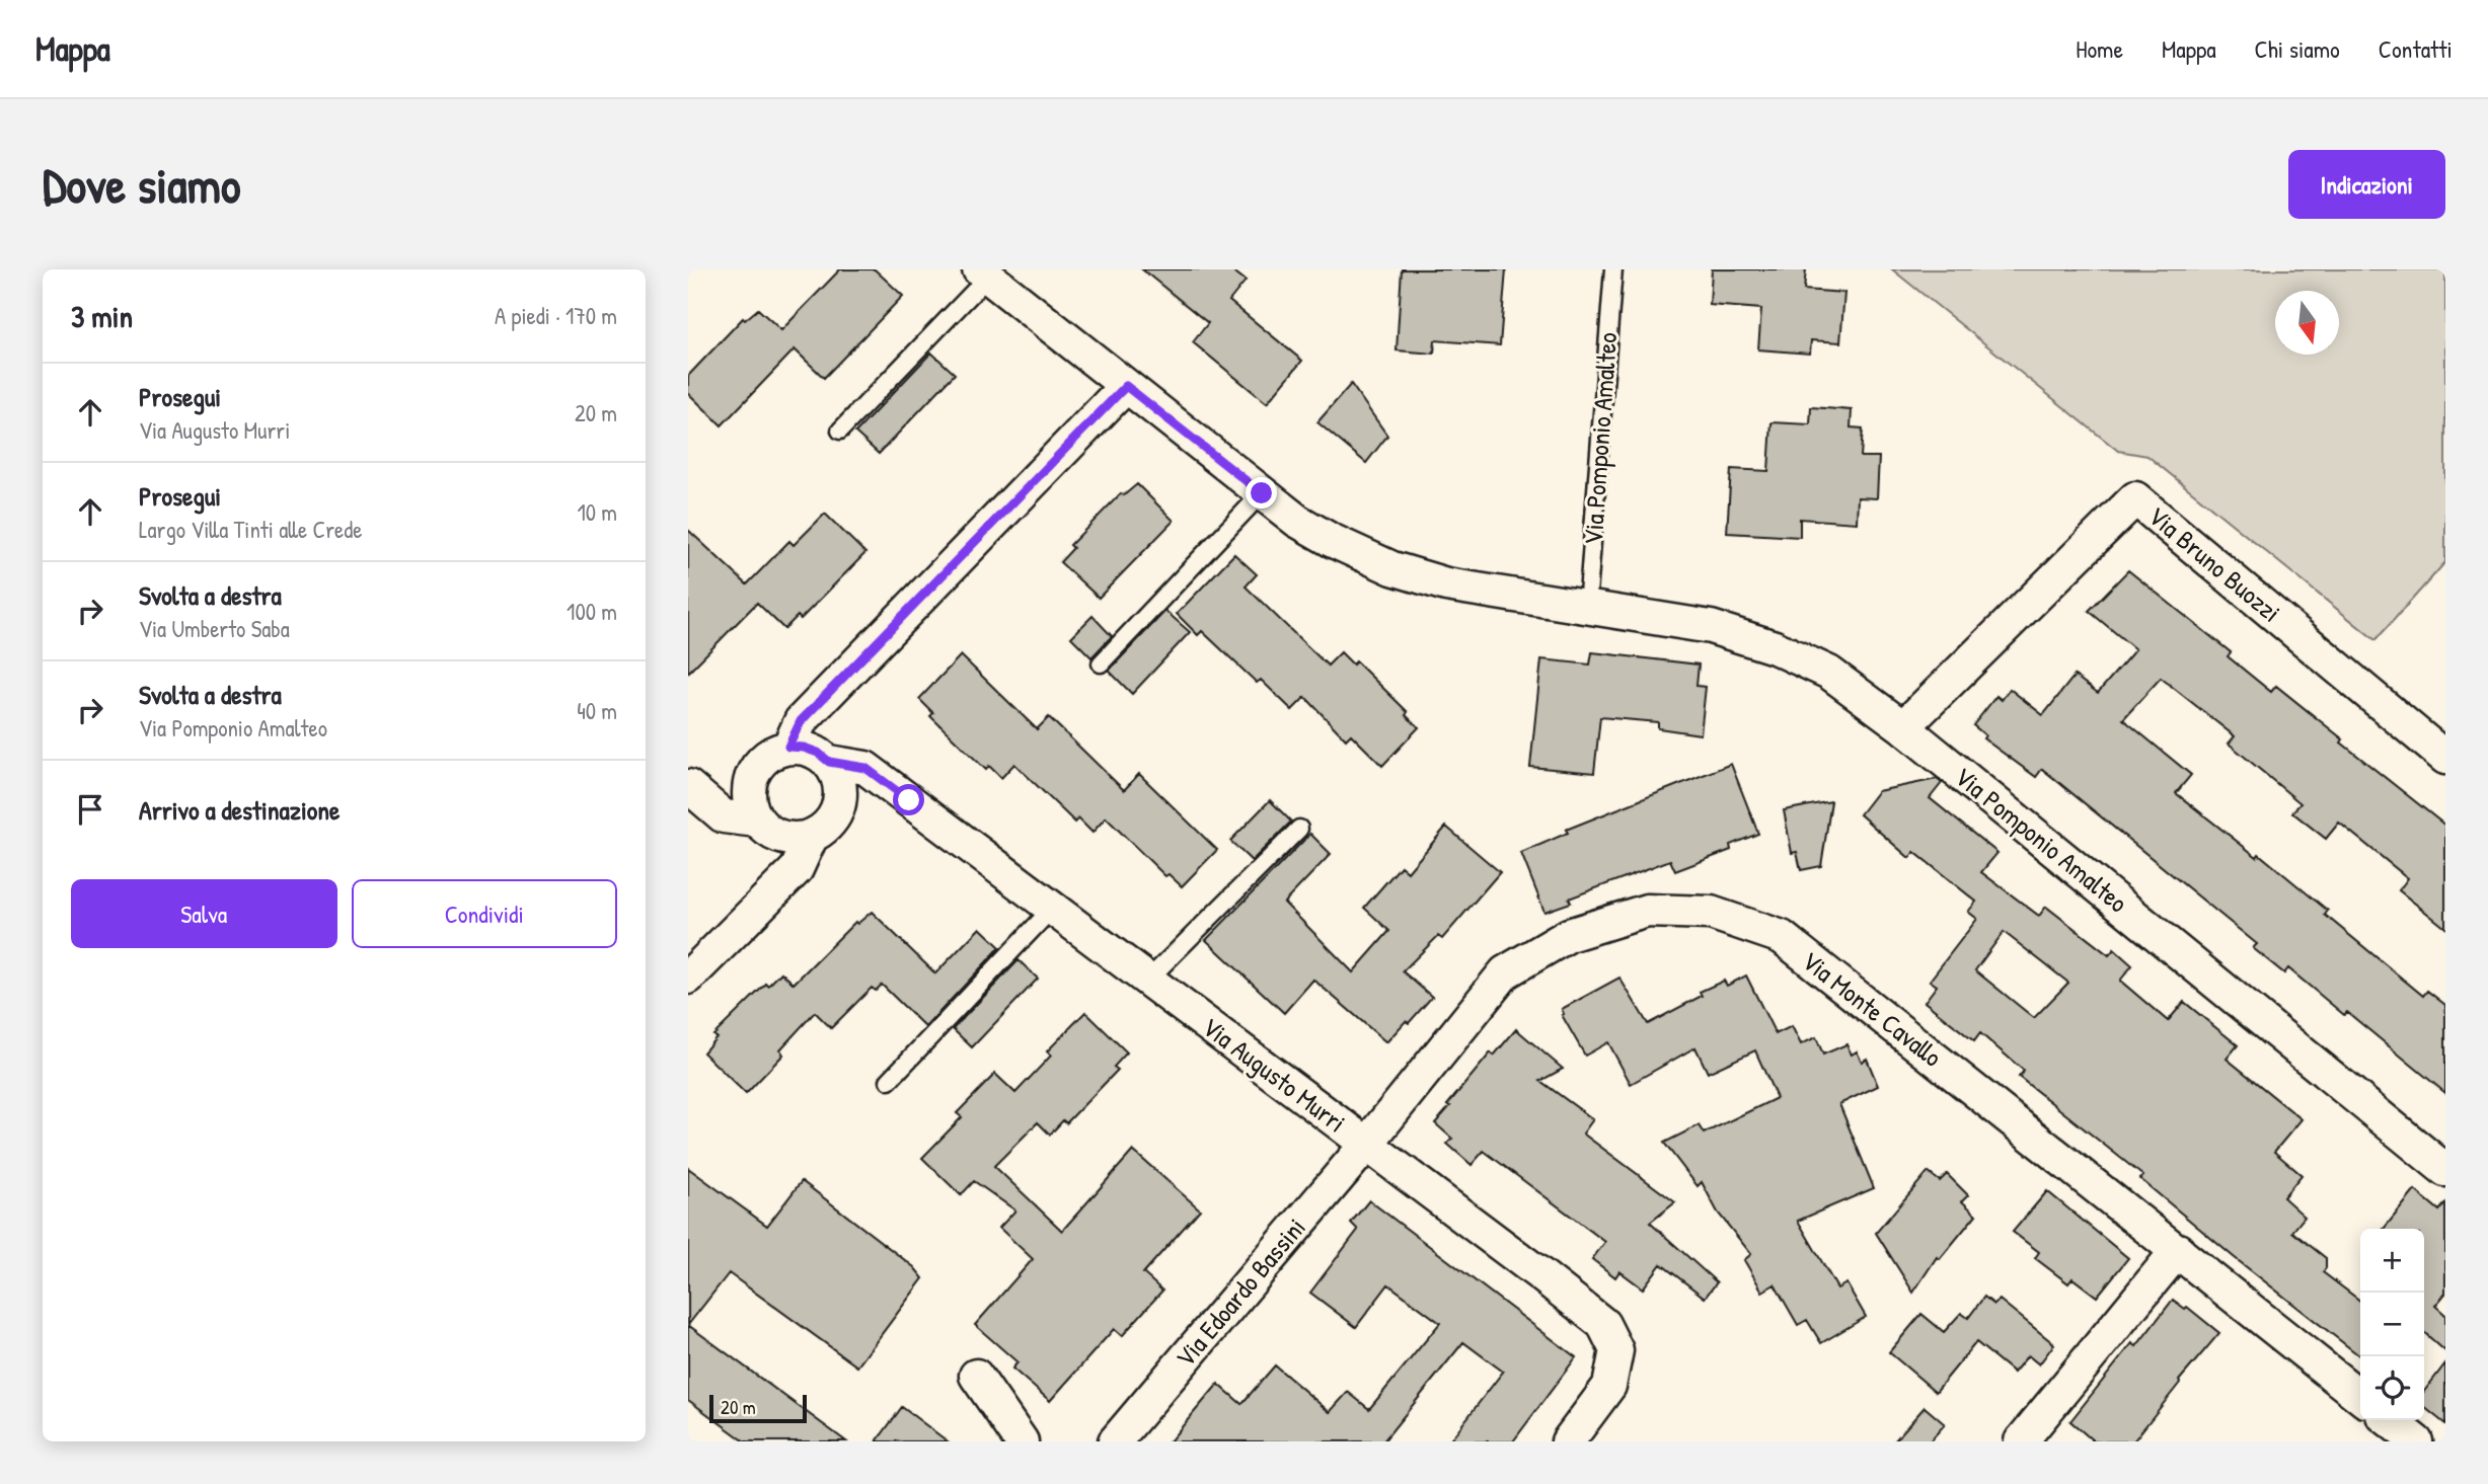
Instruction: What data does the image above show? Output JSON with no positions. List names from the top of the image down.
{
  "streets": {
    "street": [
      "Via Pomponio Amalteo",
      "Via Bruno Buozzi",
      "Via Monte Cavallo",
      "Via Augusto Murri",
      "Via Edoardo Bassini"
    ]
  },
  "crossings": [
    ["Via Pomponio Amalteo", "Via Bruno Buozzi"],
    ["Via Monte Cavallo", "Via Augusto Murri"],
    ["Via Monte Cavallo", "Via Edoardo Bassini"],
    ["Via Augusto Murri", "Via Edoardo Bassini"]
  ],
  "scale_bar": "20 m",
  "north": "bottom",
  "page": {
    "header": "Mappa",
    "nav": [
      "Home",
      "Mappa",
      "Chi siamo",
      "Contatti"
    ],
    "buttons": [
      "Indicazioni",
      ["Salva", "Condividi"]
    ],
    "title": "Dove siamo",
    "heading": ["3 min", "A piedi · 170 m"],
    "list": [
      ["Prosegui", "Via Augusto Murri", "20 m"],
      ["Prosegui", "Largo Villa Tinti alle Crede", "10 m"],
      ["Svolta a destra", "Via Umberto Saba", "100 m"],
      ["Svolta a destra", "Via Pomponio Amalteo", "40 m"],
      "Arrivo a destinazione"
    ],
    "map_buttons": ["+", "−"],
    "scale": "20 m"
  }
}
